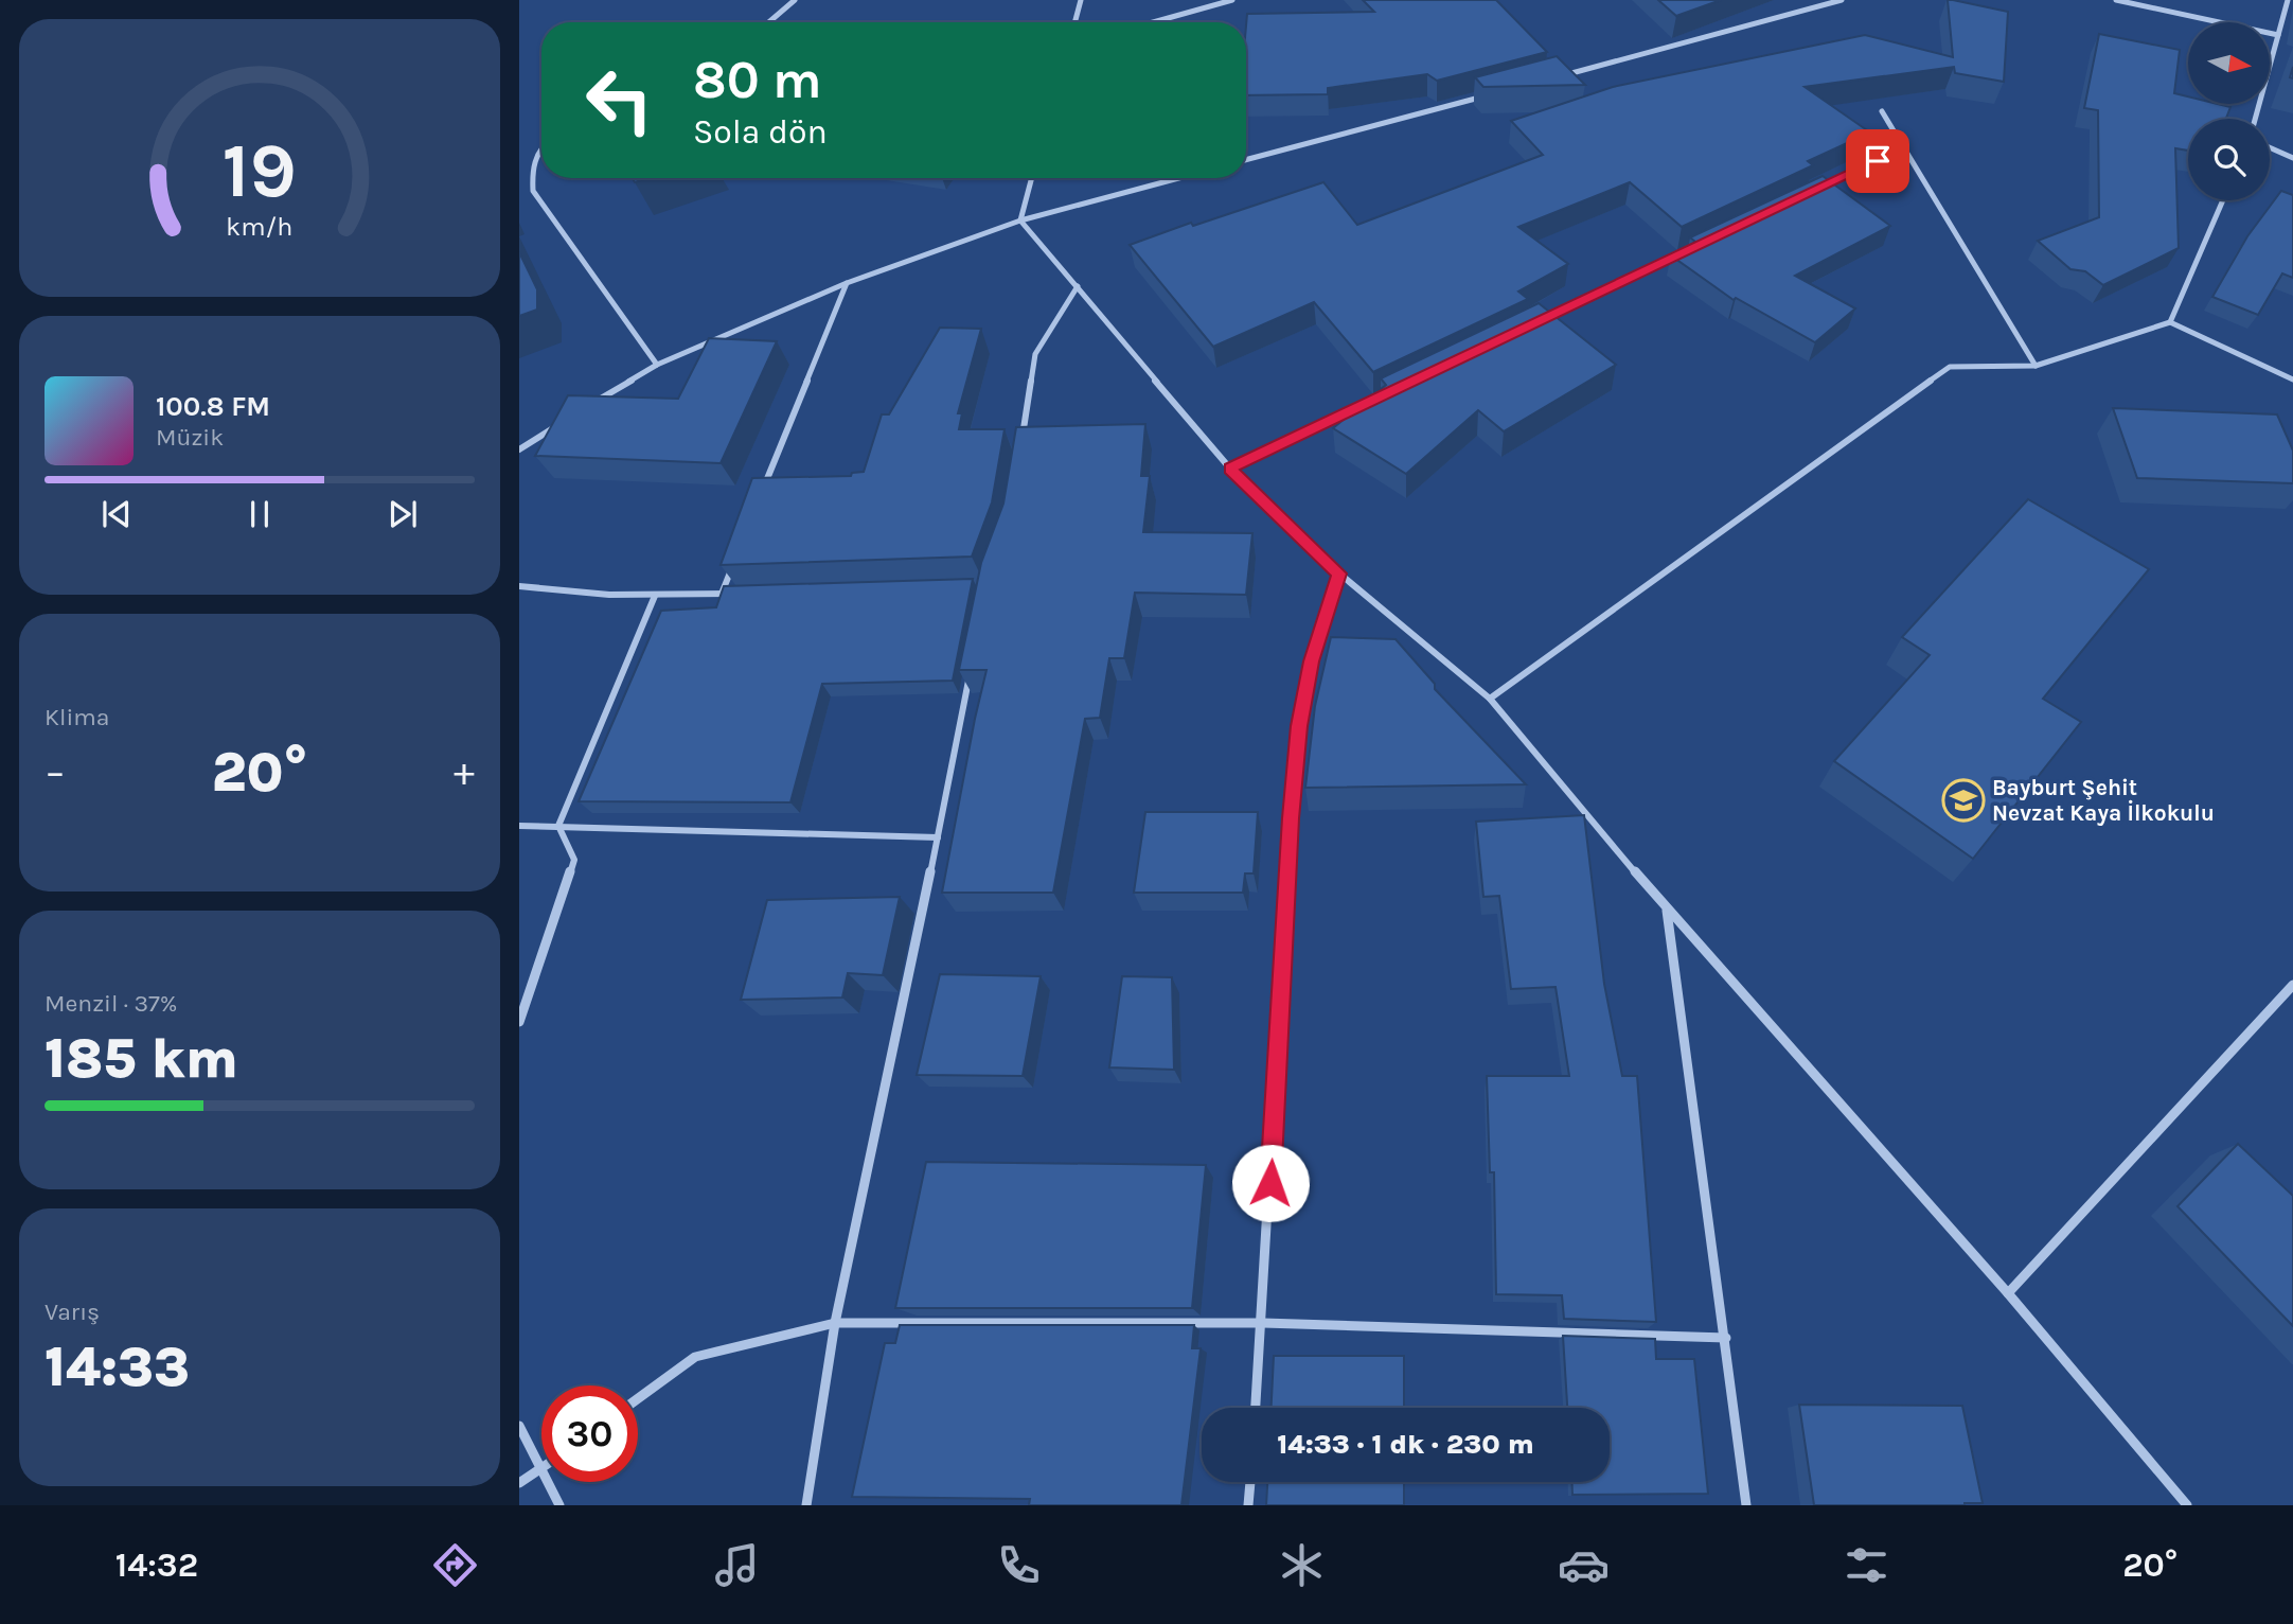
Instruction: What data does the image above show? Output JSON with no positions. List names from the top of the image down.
{
  "places": {
    "school or university": ["Bayburt Şehit Nevzat Kaya İlkokulu"]
  },
  "north": "right",
  "page": {
    "turn": ["80 m", "Sola dön"],
    "song": ["100.8 FM", "Müzik"],
    "tile": [
      "Klima",
      ["Menzil · 37%", "185 km"],
      ["Varış", "14:33"]
    ],
    "heat": ["−", "20°", "+"],
    "limit": "30",
    "trip": "14:33 · 1 dk · 230 m",
    "tabs": ["14:32", "20°"],
    "gauge": ["19", "km/h"]
  }
}
